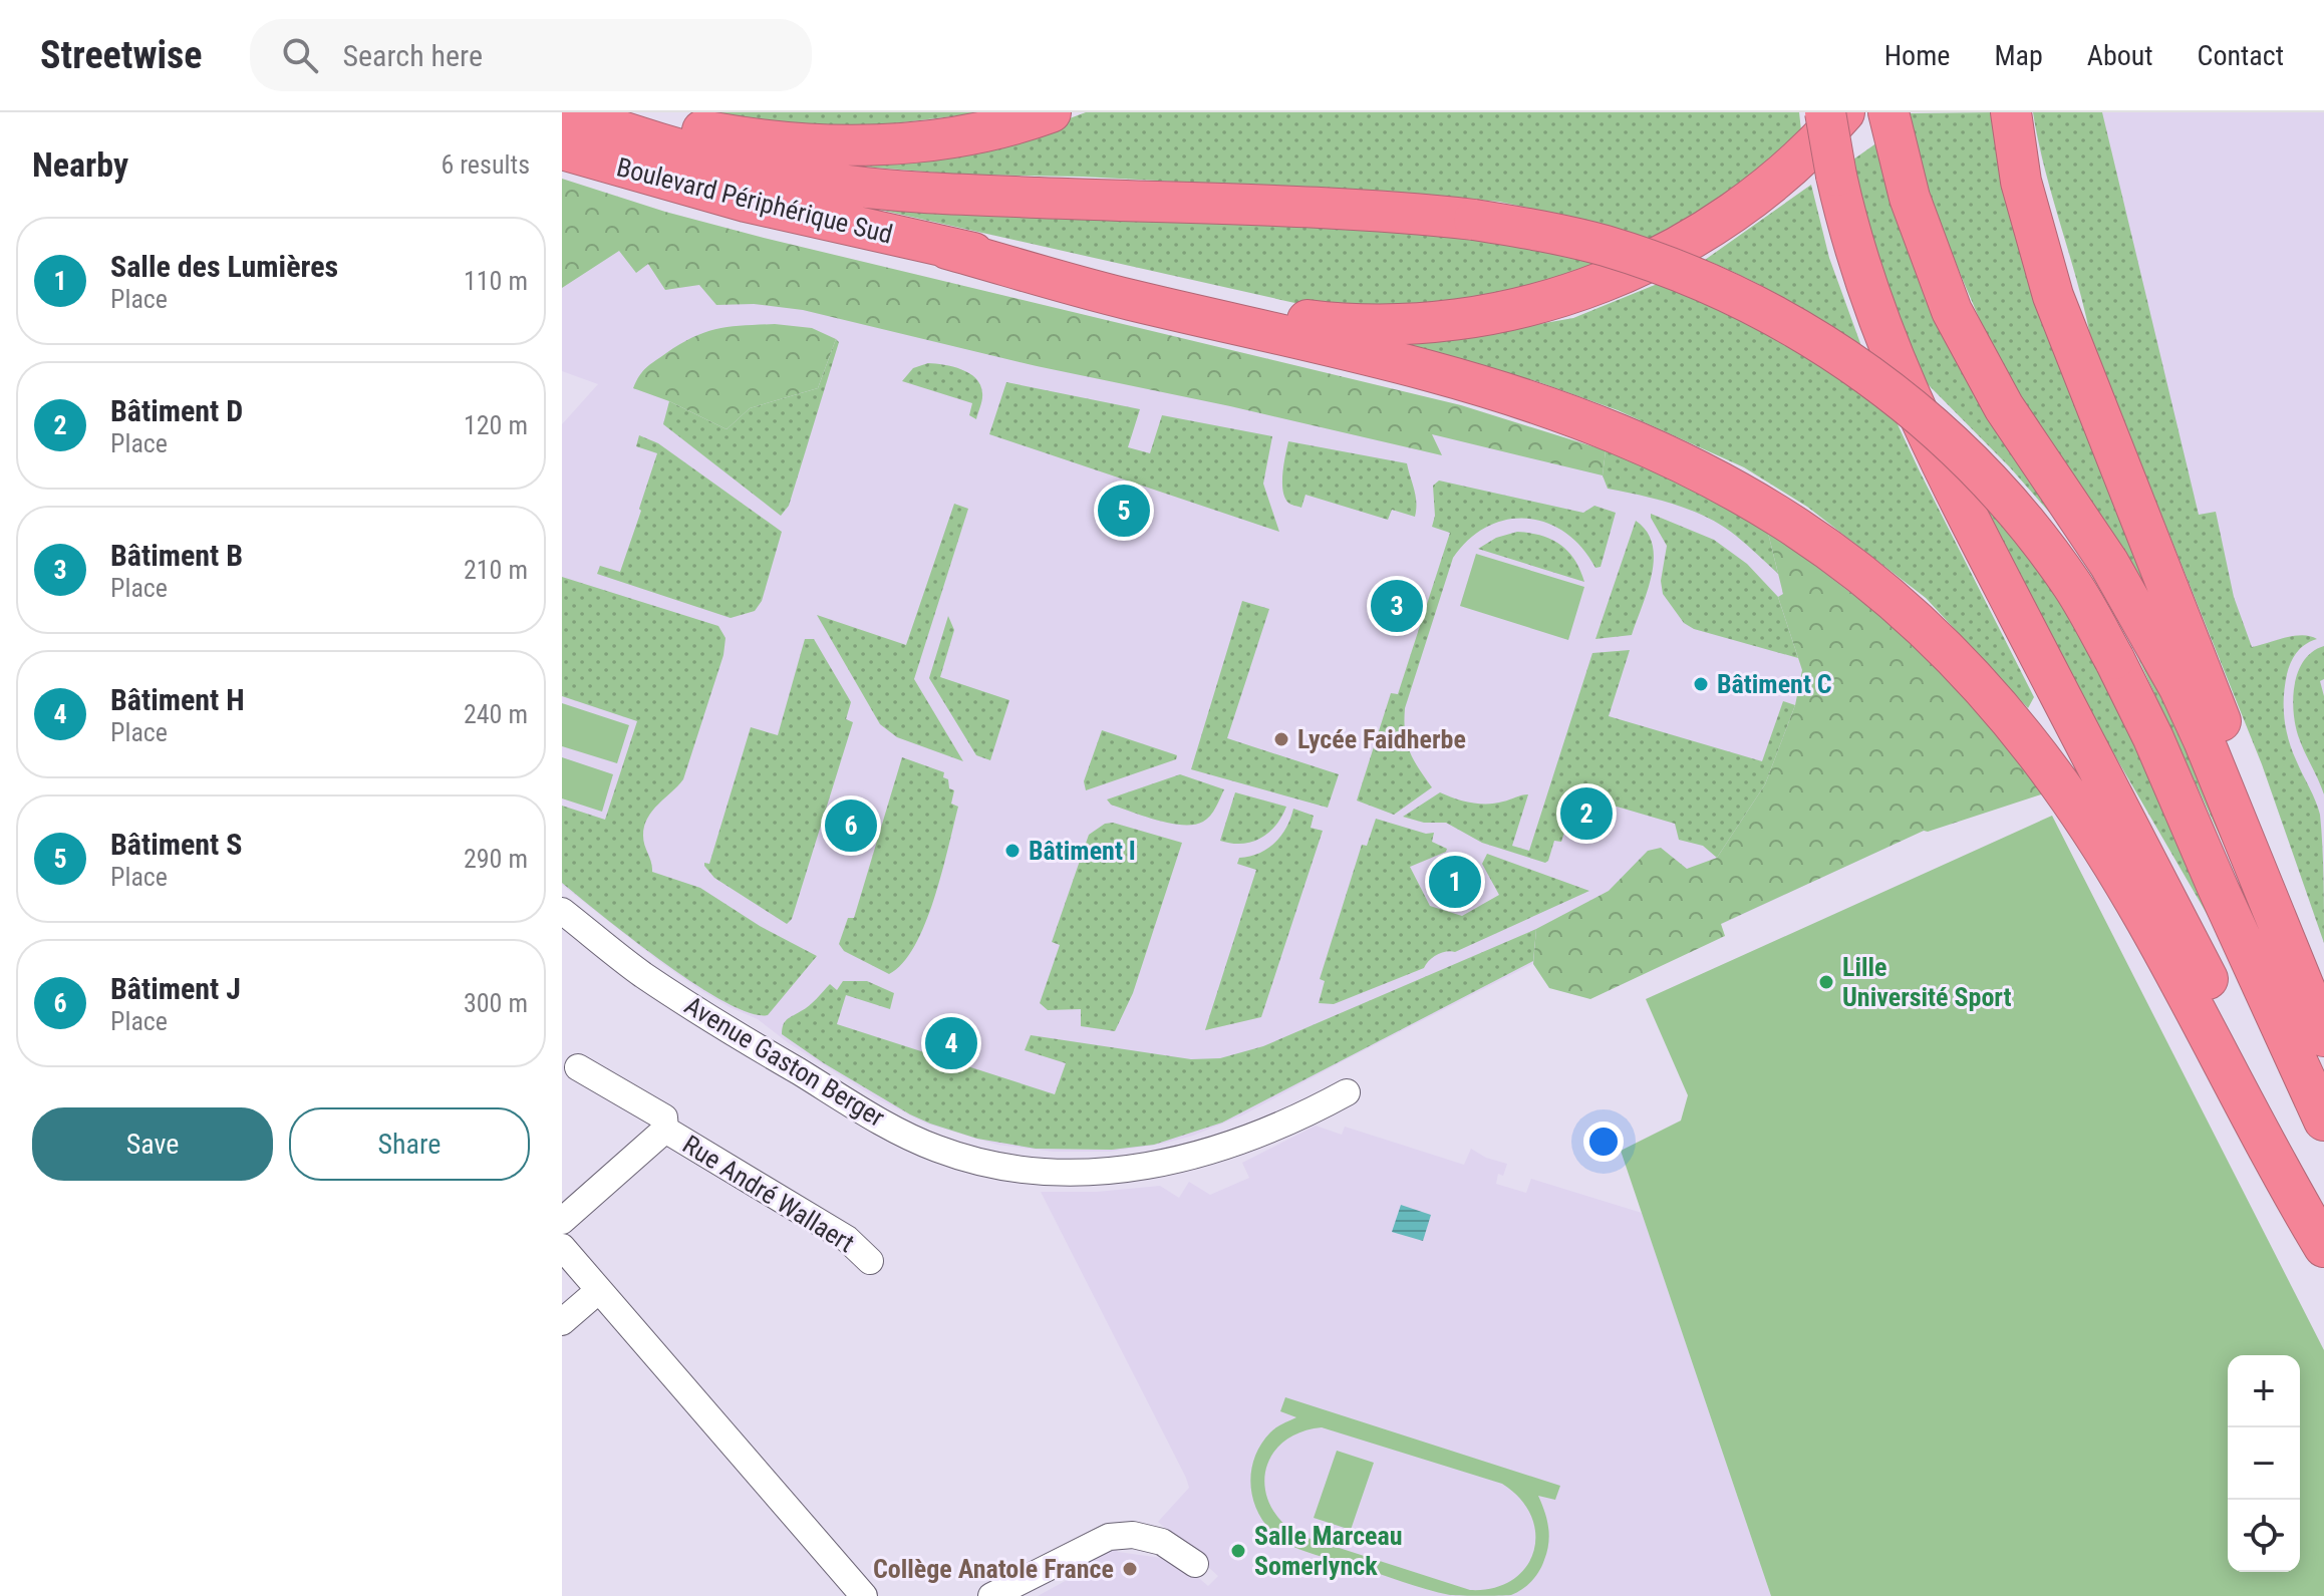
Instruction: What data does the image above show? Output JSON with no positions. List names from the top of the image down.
{
  "streets": {
    "highway": ["Boulevard Périphérique Sud"],
    "street": ["Avenue Gaston Berger", "Rue André Wallaert"]
  },
  "places": [
    "Bâtiment C",
    "Lycée Faidherbe",
    "Bâtiment I",
    "Lille Université Sport",
    "Salle Marceau Somerlynck",
    "Collège Anatole France"
  ],
  "page": {
    "header": "Streetwise",
    "search": "Search here",
    "nav": [
      "Home",
      "Map",
      "About",
      "Contact"
    ],
    "heading": ["Nearby", "6 results"],
    "list": [
      {
        "mark": "1",
        "name": "Salle des Lumières",
        "note": "Place",
        "value": "110 m"
      },
      {
        "mark": "2",
        "name": "Bâtiment D",
        "note": "Place",
        "value": "120 m"
      },
      {
        "mark": "3",
        "name": "Bâtiment B",
        "note": "Place",
        "value": "210 m"
      },
      {
        "mark": "4",
        "name": "Bâtiment H",
        "note": "Place",
        "value": "240 m"
      },
      {
        "mark": "5",
        "name": "Bâtiment S",
        "note": "Place",
        "value": "290 m"
      },
      {
        "mark": "6",
        "name": "Bâtiment J",
        "note": "Place",
        "value": "300 m"
      }
    ],
    "pins": [
      "5",
      "3",
      "2",
      "6",
      "1",
      "4"
    ],
    "buttons": ["Save", "Share"],
    "map_buttons": ["+", "−"]
  }
}
